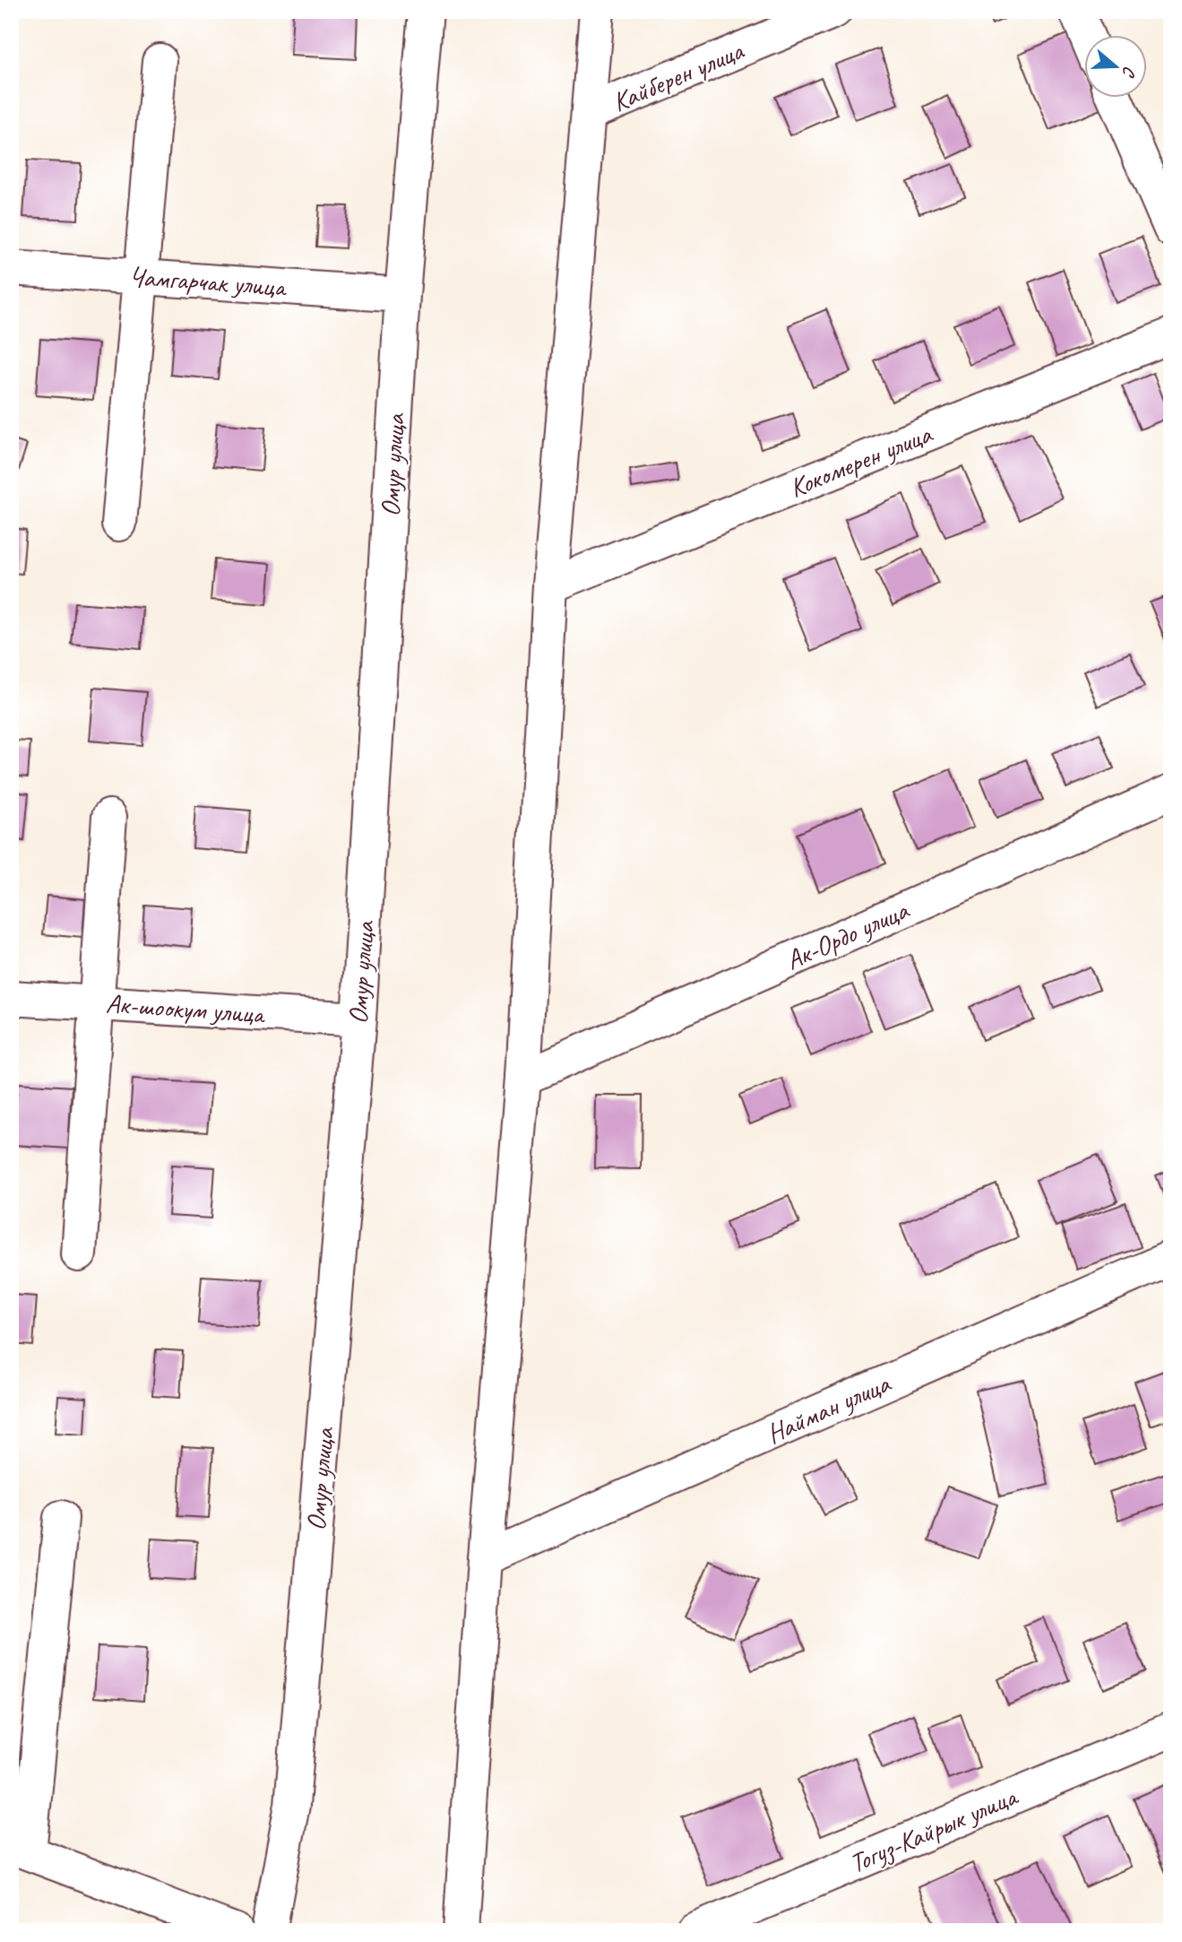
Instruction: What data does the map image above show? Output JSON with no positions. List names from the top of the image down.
{
  "streets": {
    "street": [
      "Кайберен улица",
      "Чамгарчак улица",
      "Кокомерен улица",
      "Омур улица",
      "Ак-Ордо улица",
      "Ак-шоокум улица",
      "Найман улица",
      "Тогуз-Кайрык улица"
    ]
  },
  "crossings": [
    ["Чамгарчак улица", "Омур улица"],
    ["Омур улица", "Ак-шоокум улица"]
  ],
  "north": "right"
}
